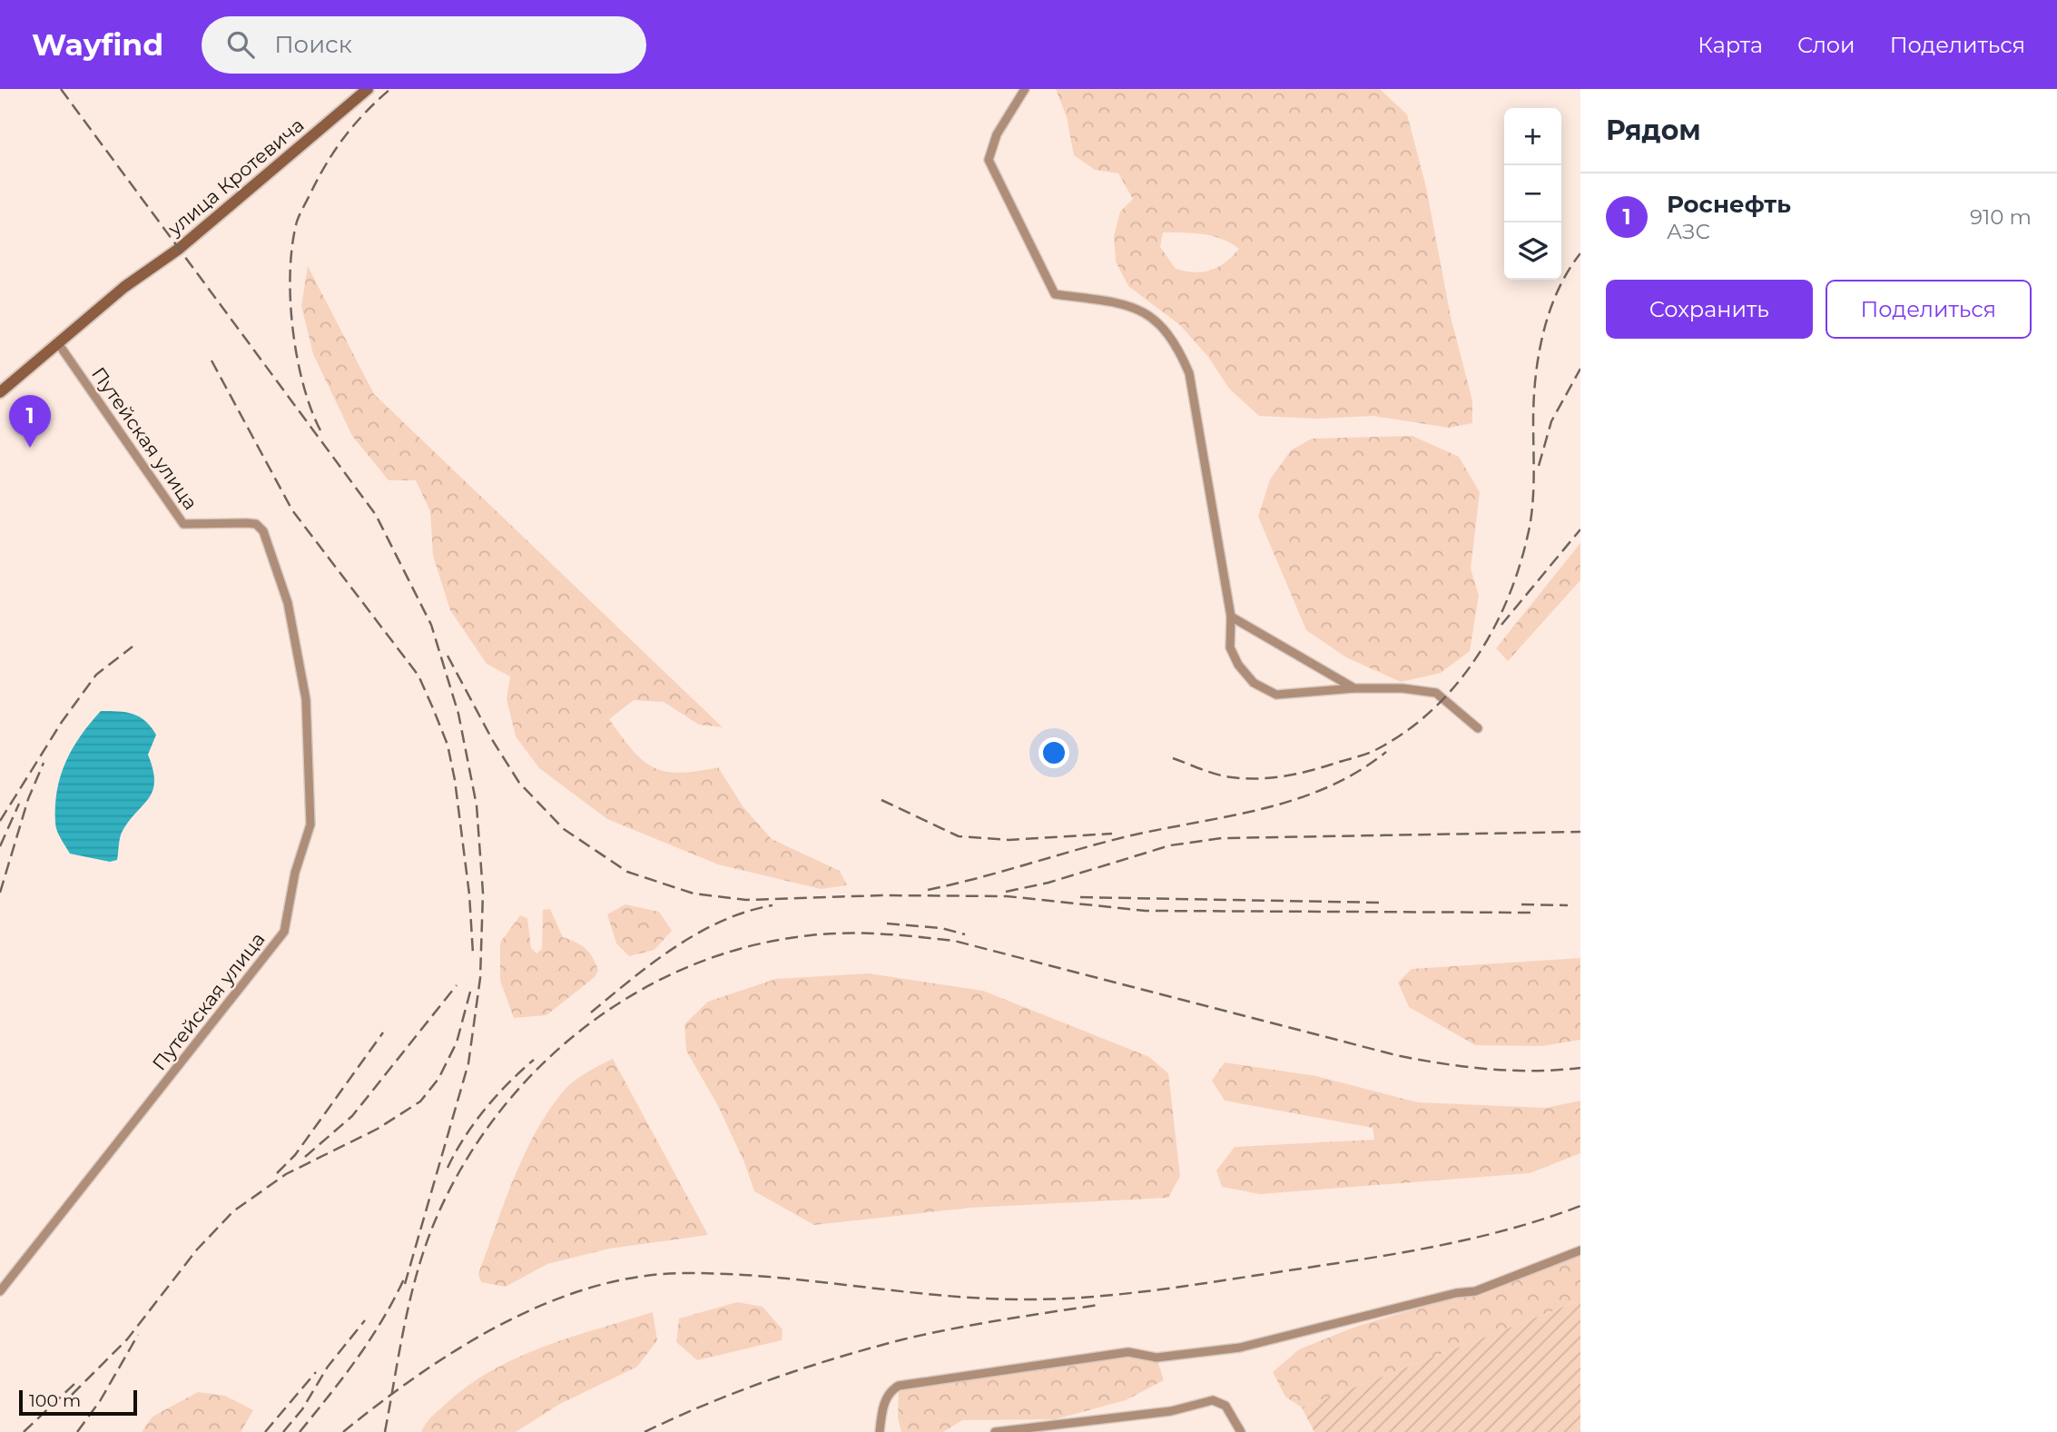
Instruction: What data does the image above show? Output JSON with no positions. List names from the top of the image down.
{
  "streets": {
    "street": ["улица Кротевича", "Путейская улица"]
  },
  "crossings": [
    ["улица Кротевича", "Путейская улица"]
  ],
  "scale_bar": "100 m",
  "page": {
    "header": "Wayfind",
    "search": "Поиск",
    "nav": ["Карта", "Слои", "Поделиться"],
    "heading": "Рядом",
    "map_buttons": ["+", "−"],
    "list": [
      {
        "mark": "1",
        "name": "Роснефть",
        "note": "АЗС",
        "value": "910 m"
      }
    ],
    "buttons": ["Сохранить", "Поделиться"],
    "pins": "1",
    "scale": "100 m"
  }
}
